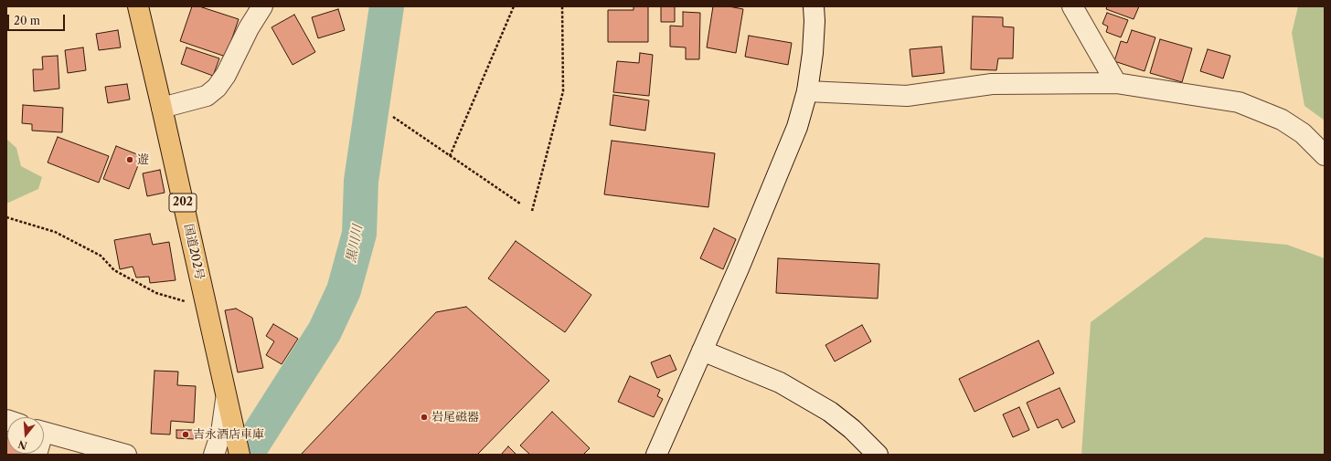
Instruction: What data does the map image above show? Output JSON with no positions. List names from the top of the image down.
{
  "streets": {
    "highway": ["202", "国道202号"]
  },
  "water": ["黒川川"],
  "places": ["遊", "岩尾磁器", "吉永酒店車庫"],
  "scale_bar": "20 m",
  "north": "bottom"
}
